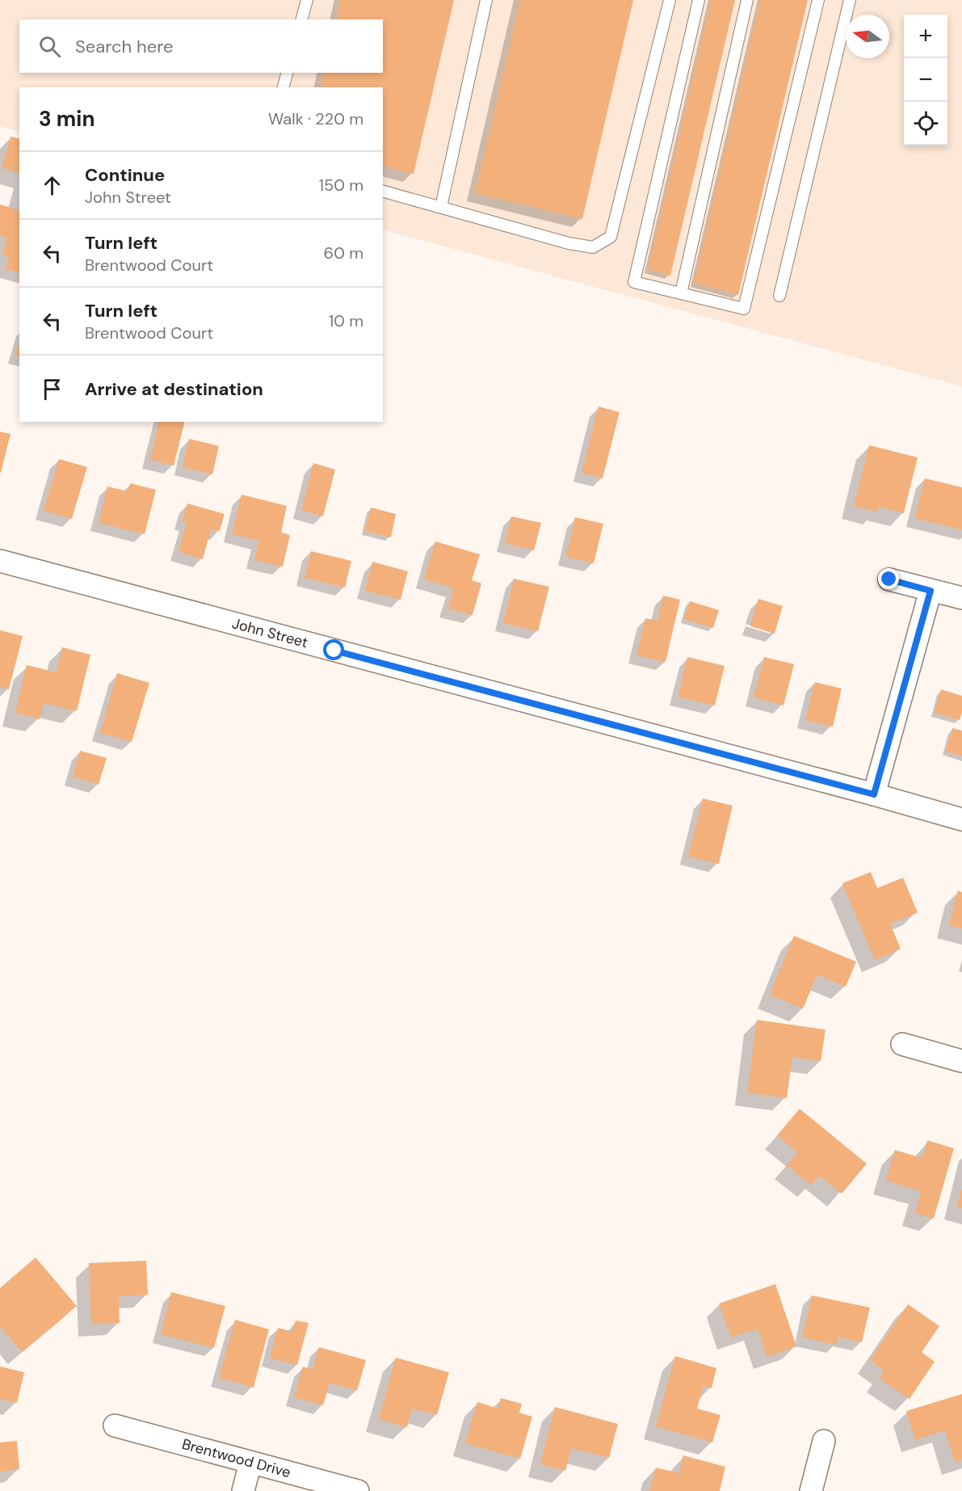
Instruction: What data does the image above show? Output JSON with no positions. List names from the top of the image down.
{
  "streets": {
    "street": ["John Street", "Brentwood Drive"]
  },
  "north": "left",
  "page": {
    "map_buttons": ["+", "−"],
    "search": "Search here",
    "heading": ["3 min", "Walk · 220 m"],
    "list": [
      ["Continue", "John Street", "150 m"],
      ["Turn left", "Brentwood Court", "60 m"],
      ["Turn left", "Brentwood Court", "10 m"],
      "Arrive at destination"
    ]
  }
}
